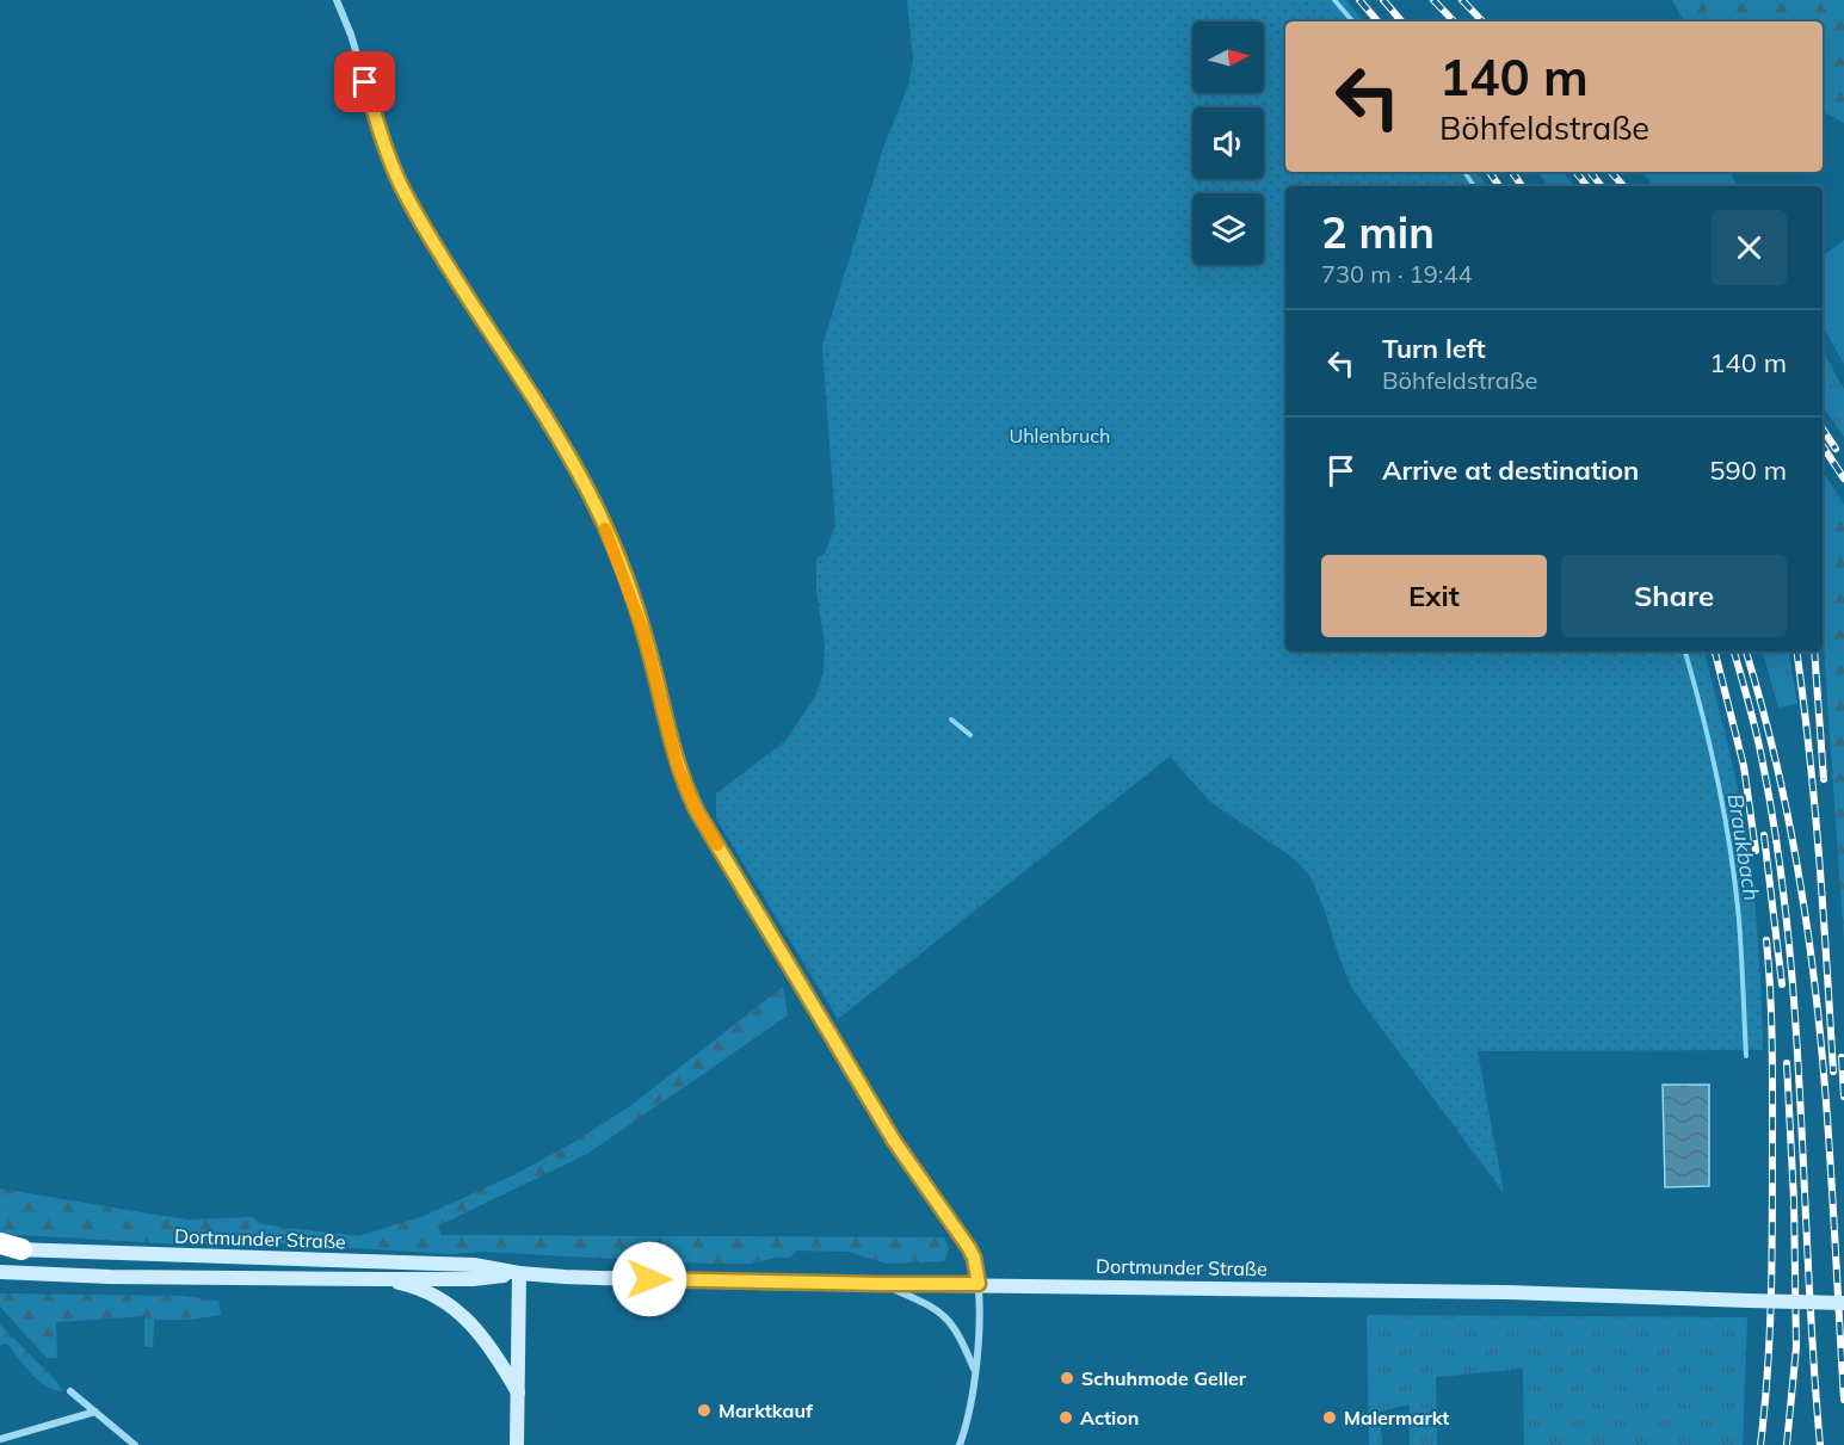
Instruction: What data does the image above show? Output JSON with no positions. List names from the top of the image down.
{
  "streets": {
    "main road": ["Dortmunder Straße"]
  },
  "water": ["Braukbach"],
  "parks": ["Uhlenbruch"],
  "places": [
    "Schuhmode Geller",
    "Marktkauf",
    "Action",
    "Malermarkt"
  ],
  "north": "right",
  "page": {
    "turn": ["140 m", "Böhfeldstraße"],
    "heading": ["2 min", "730 m · 19:44"],
    "list": [
      {
        "name": "Turn left",
        "note": "Böhfeldstraße",
        "value": "140 m"
      },
      {
        "name": "Arrive at destination",
        "value": "590 m"
      }
    ],
    "buttons": ["Exit", "Share"]
  }
}
